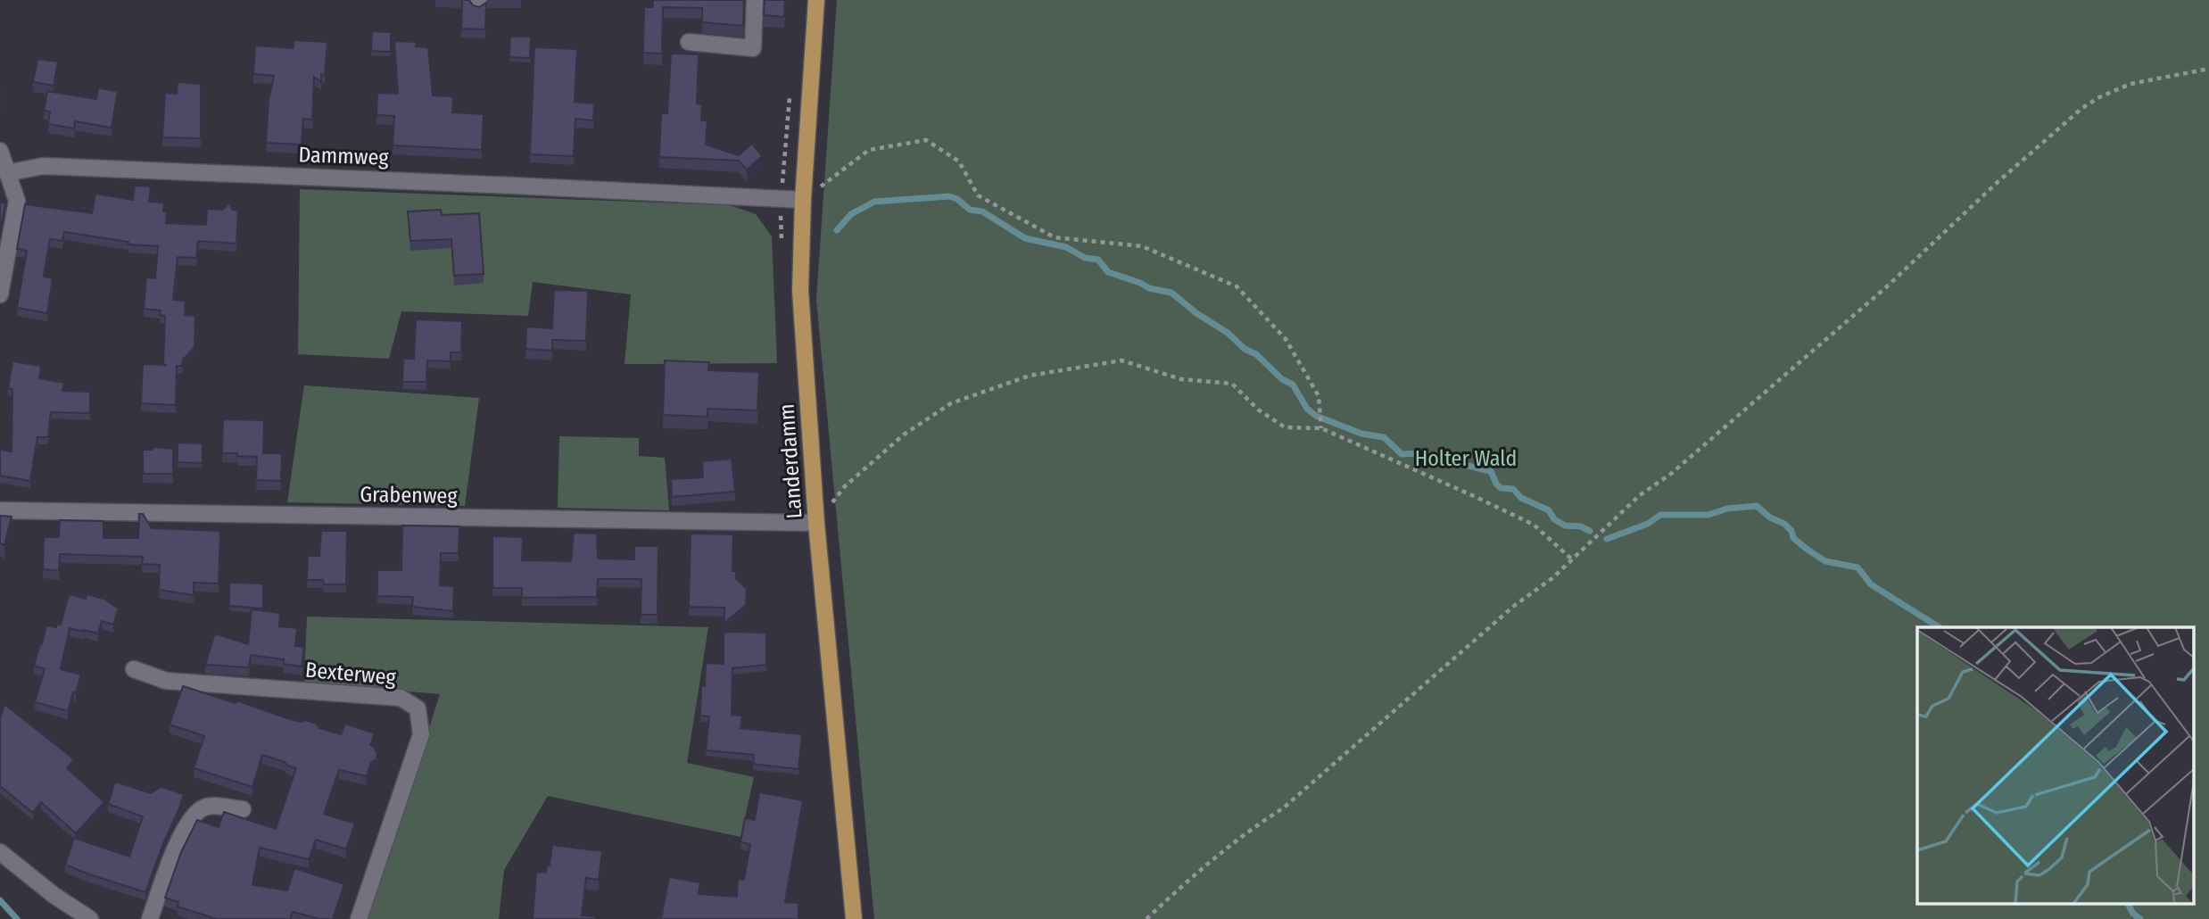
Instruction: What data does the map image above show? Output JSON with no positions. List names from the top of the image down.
{
  "streets": {
    "main road": ["Landerdamm"],
    "street": ["Dammweg", "Grabenweg", "Bexterweg"]
  },
  "crossings": [
    ["Dammweg", "Landerdamm"],
    ["Landerdamm", "Grabenweg"]
  ],
  "parks": ["Holter Wald"]
}
